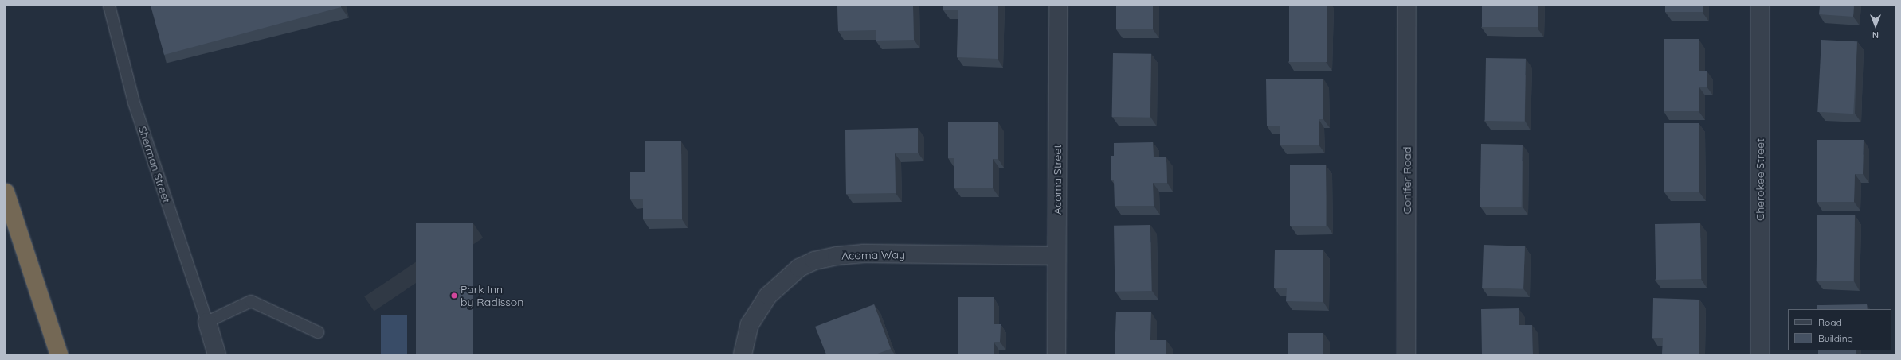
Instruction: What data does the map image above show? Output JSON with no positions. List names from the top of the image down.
{
  "streets": {
    "street": [
      "Acoma Street",
      "Cherokee Street",
      "Conifer Road",
      "Acoma Way"
    ],
    "lane": ["Sherman Street"]
  },
  "crossings": [
    ["Acoma Street", "Acoma Way"]
  ],
  "places": ["Park Inn by Radisson"],
  "legend": ["Road", "Building"],
  "north": "bottom"
}
